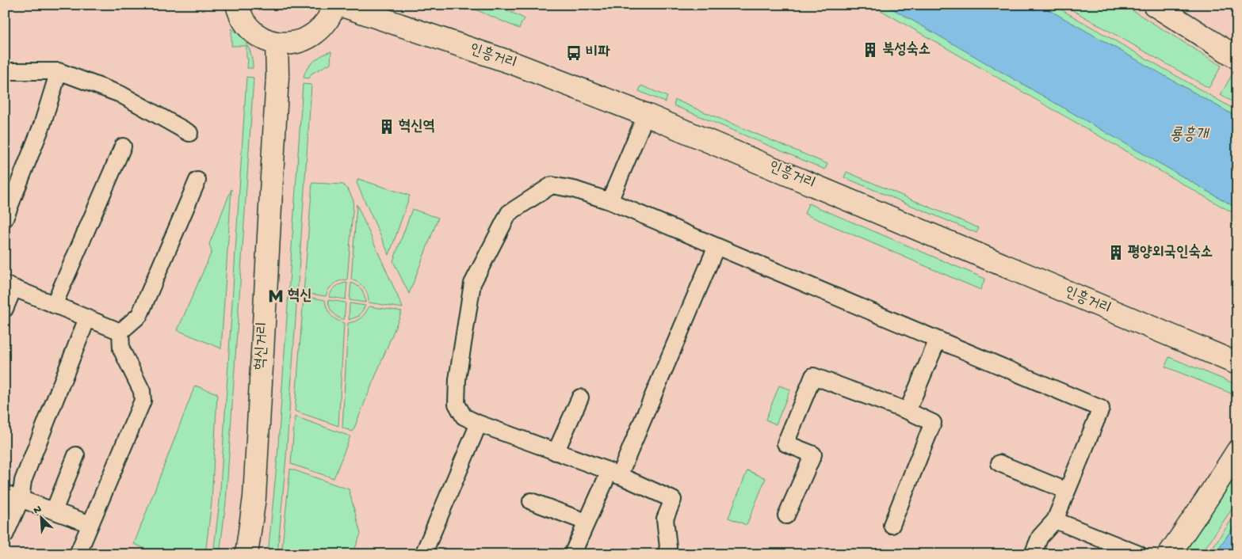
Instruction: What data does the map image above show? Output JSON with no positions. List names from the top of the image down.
{
  "streets": {
    "main road": ["인흥거리", "혁신거리"]
  },
  "water": ["룡흥개"],
  "places": {
    "building": ["북성숙소", "혁신역", "평양외국인숙소"],
    "bus stop": ["비파"],
    "metro station": ["혁신"]
  },
  "north": "top left"
}
